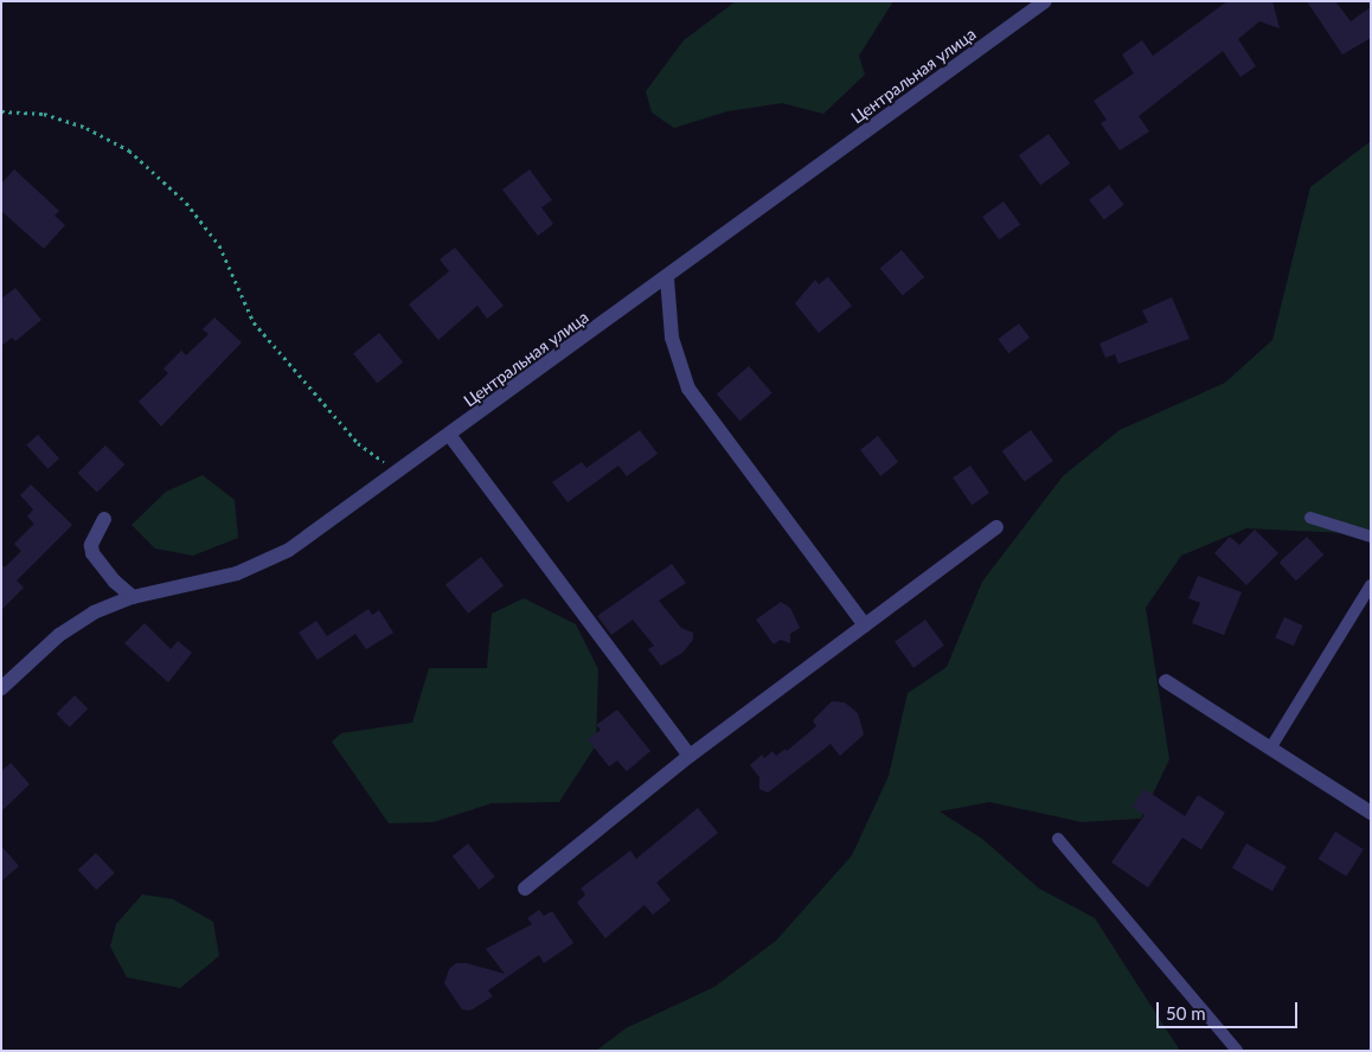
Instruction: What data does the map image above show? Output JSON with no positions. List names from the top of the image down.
{
  "streets": {
    "street": ["Центральная улица"]
  },
  "scale_bar": "50 m"
}
